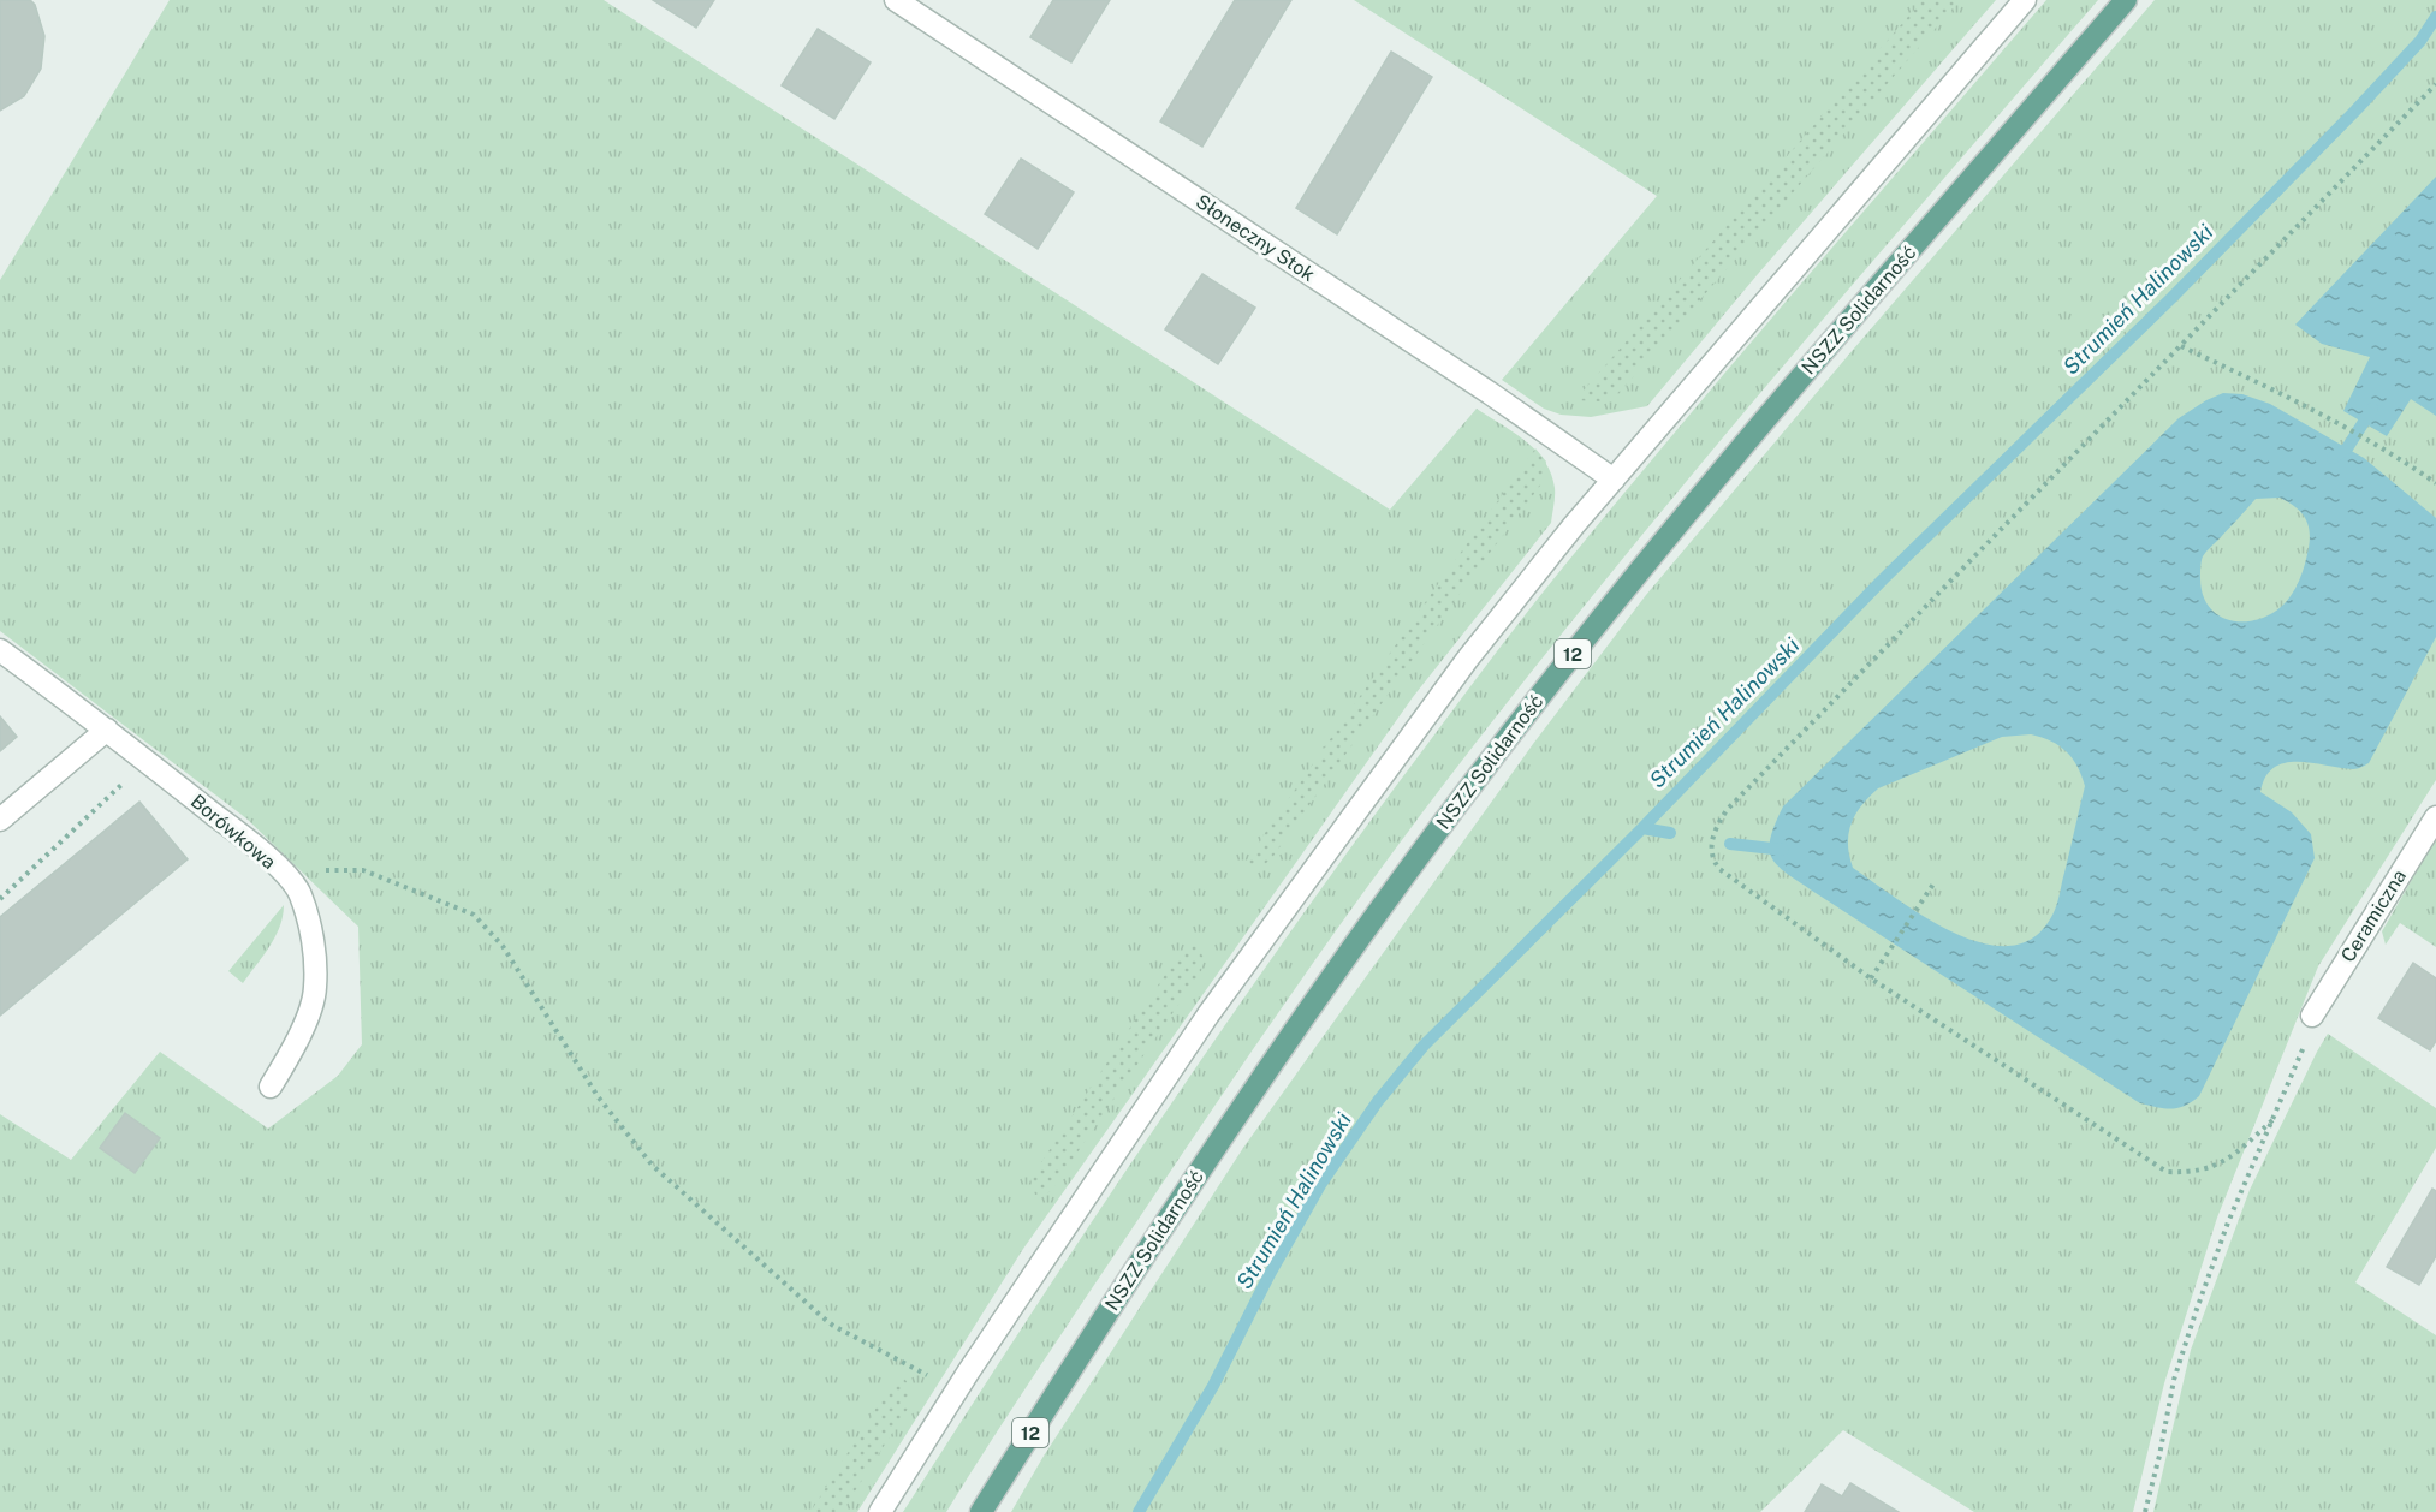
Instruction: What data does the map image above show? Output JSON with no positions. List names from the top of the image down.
{
  "streets": {
    "main road": ["NSZZ Solidarność", "12"],
    "street": ["Słoneczny Stok", "Borówkowa", "Ceramiczna"]
  },
  "water": ["Strumień Halinowski"]
}
